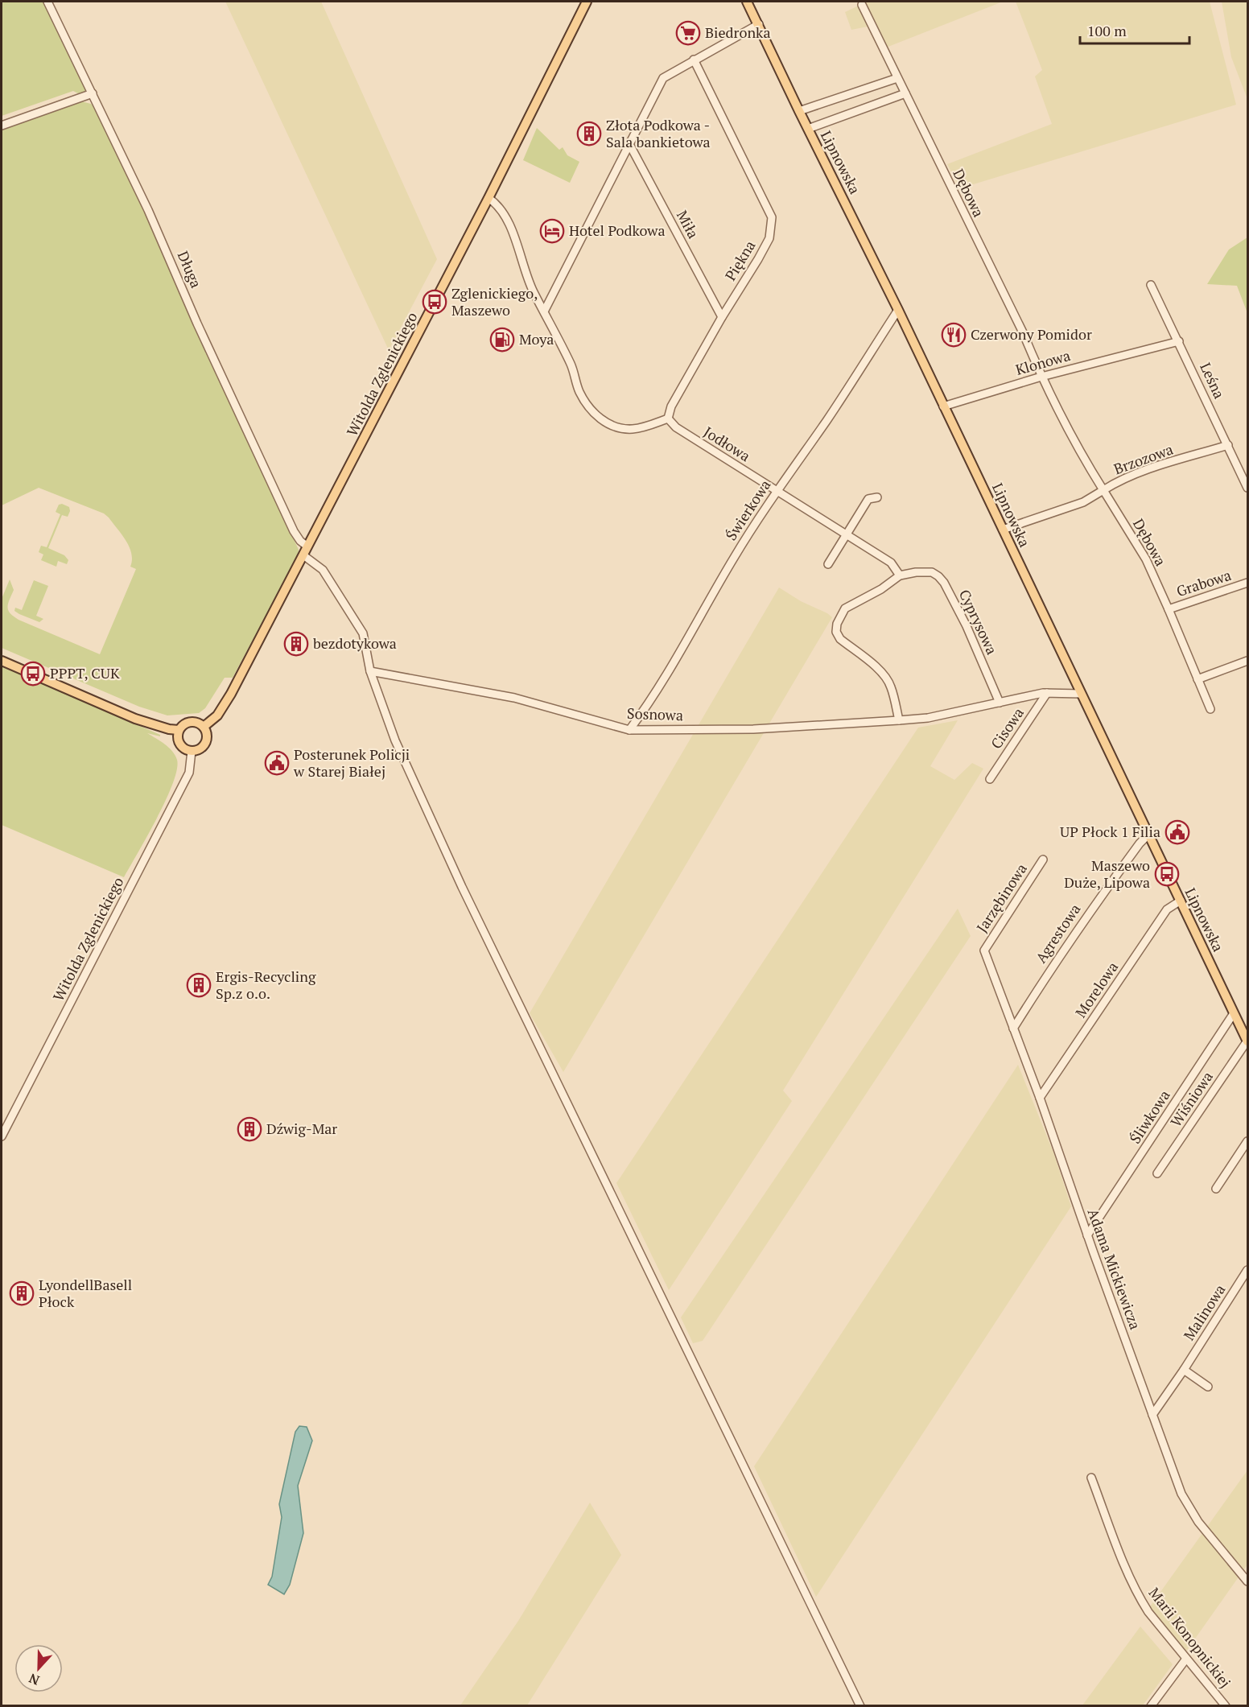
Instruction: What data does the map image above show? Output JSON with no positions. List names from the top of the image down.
{
  "streets": {
    "main road": ["Lipnowska", "Witolda Zglenickiego"],
    "street": [
      "Dębowa",
      "Miła",
      "Piękna",
      "Długa",
      "Klonowa",
      "Leśna",
      "Jodłowa",
      "Brzozowa",
      "Świerkowa",
      "Grabowa",
      "Cyprysowa",
      "Sosnowa",
      "Cisowa",
      "Jarzębinowa",
      "Agrestowa",
      "Morelowa",
      "Wiśniowa",
      "Śliwkowa",
      "Adama Mickiewicza",
      "Malinowa",
      "Marii Konopnickiej"
    ]
  },
  "crossings": [
    ["Lipnowska", "Klonowa"],
    ["Lipnowska", "Świerkowa"],
    ["Lipnowska", "Sosnowa"],
    ["Lipnowska", "Agrestowa"],
    ["Lipnowska", "Morelowa"],
    ["Lipnowska", "Wiśniowa"],
    ["Lipnowska", "Śliwkowa"],
    ["Dębowa", "Klonowa"],
    ["Dębowa", "Brzozowa"],
    ["Dębowa", "Grabowa"],
    ["Miła", "Piękna"],
    ["Piękna", "Jodłowa"],
    ["Długa", "Witolda Zglenickiego"],
    ["Klonowa", "Leśna"],
    ["Leśna", "Brzozowa"],
    ["Jodłowa", "Świerkowa"],
    ["Jodłowa", "Cyprysowa"],
    ["Świerkowa", "Sosnowa"],
    ["Cyprysowa", "Sosnowa"],
    ["Sosnowa", "Cisowa"],
    ["Jarzębinowa", "Adama Mickiewicza"],
    ["Agrestowa", "Adama Mickiewicza"],
    ["Morelowa", "Adama Mickiewicza"],
    ["Śliwkowa", "Adama Mickiewicza"],
    ["Adama Mickiewicza", "Malinowa"]
  ],
  "places": {
    "supermarket": ["Biedronka"],
    "building": [
      "Złota Podkowa - Sala bankietowa",
      "bezdotykowa",
      "Ergis-Recycling Sp.z o.o.",
      "Dźwig-Mar",
      "LyondellBasell Płock"
    ],
    "hotel": ["Hotel Podkowa"],
    "bus stop": ["Zglenickiego, Maszewo", "PPPT, CUK", "Maszewo Duże, Lipowa"],
    "restaurant": ["Czerwony Pomidor"],
    "fuel station": ["Moya"],
    "public building": ["Posterunek Policji w Starej Białej", "UP Płock 1 Filia"]
  },
  "scale_bar": "100 m",
  "north": "bottom"
}
